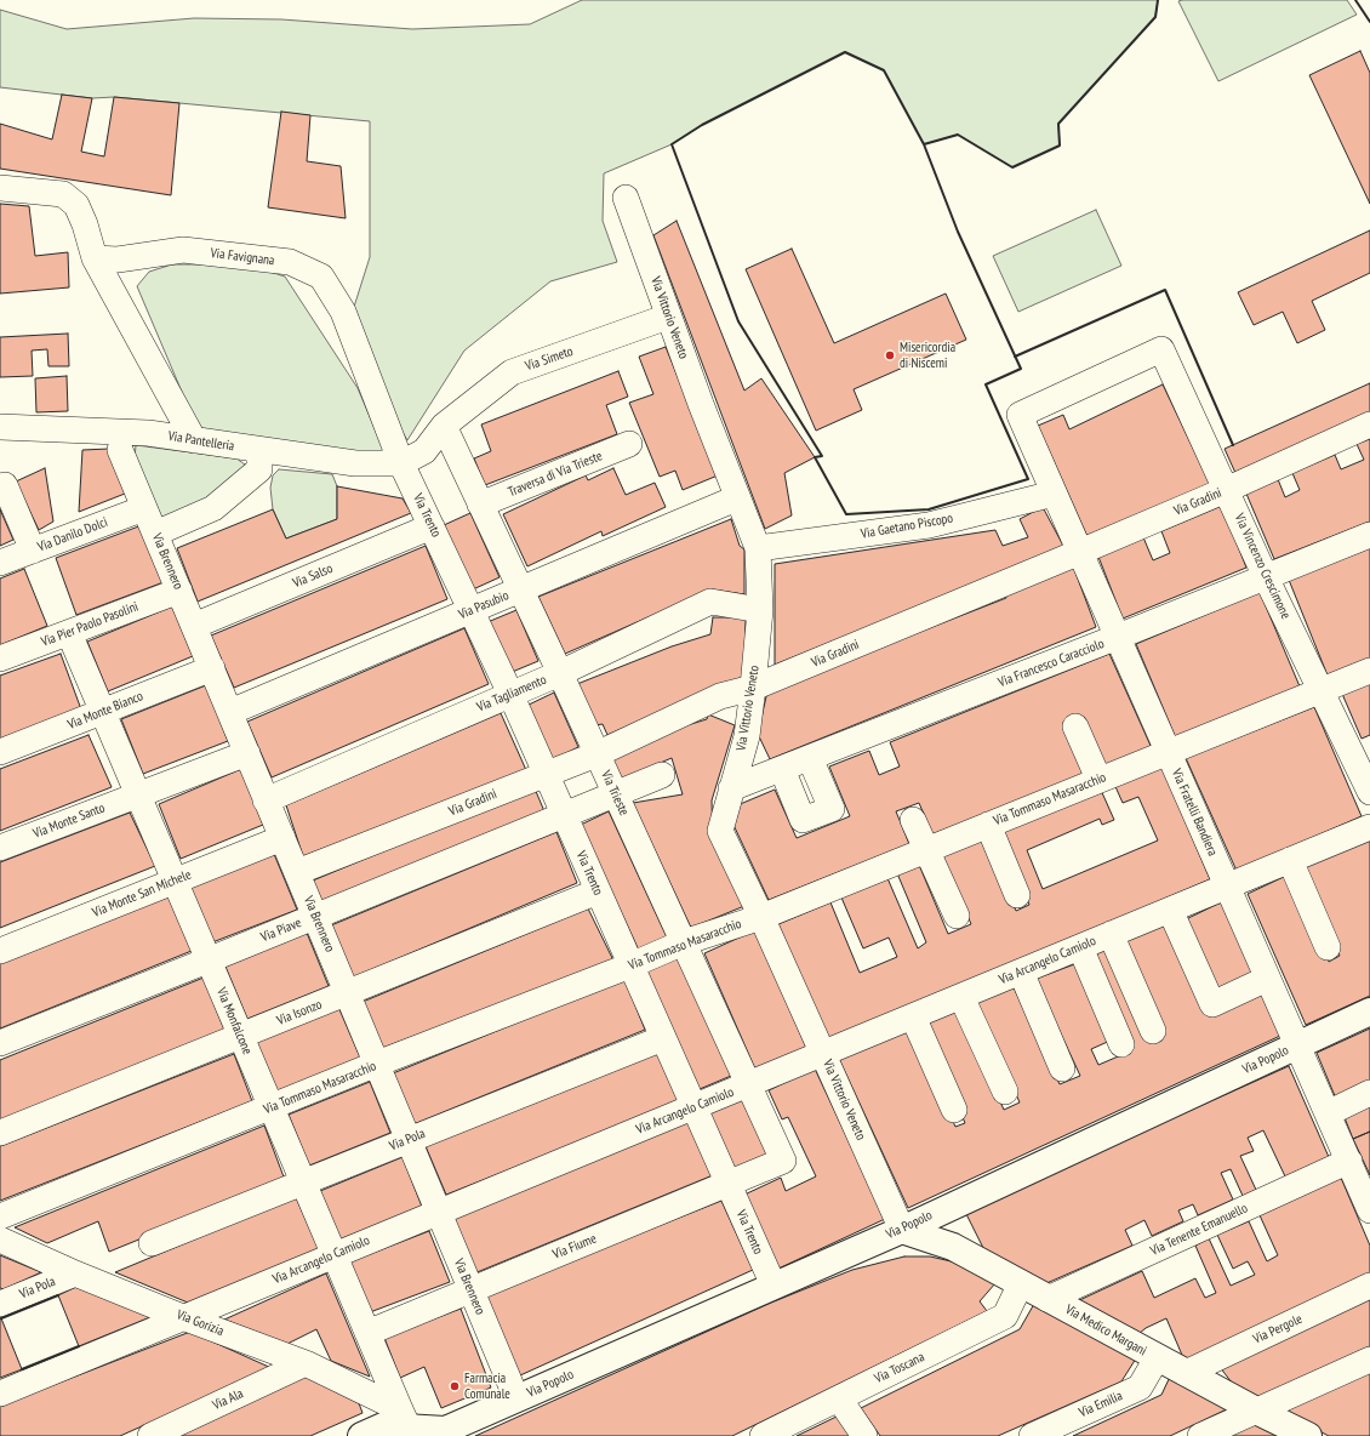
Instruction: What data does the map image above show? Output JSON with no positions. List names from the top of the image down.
{
  "streets": {
    "street": [
      "Via Favignana",
      "Via Vittorio Veneto",
      "Via Simeto",
      "Via Pantelleria",
      "Traversa di Via Trieste",
      "Via Gradini",
      "Via Trento",
      "Via Gaetano Piscopo",
      "Via Danilo Dolci",
      "Via Brennero",
      "Via Vincenzo Crescimone",
      "Via Salso",
      "Via Pasubio",
      "Via Pier Paolo Pasolini",
      "Via Francesco Caracciolo",
      "Via Tagliamento",
      "Via Monte Bianco",
      "Via Trieste",
      "Via Tommaso Masaracchio",
      "Via Fratelli Bandiera",
      "Via Monte Santo",
      "Via Monte San Michele",
      "Via Piave",
      "Via Arcangelo Camiolo",
      "Via Isonzo",
      "Via Monfalcone",
      "Via Popolo",
      "Via Pola",
      "Via Tenente Emanuello",
      "Via Fiume",
      "Via Gorizia",
      "Via Pergole",
      "Via Medico Margani",
      "Via Toscana",
      "Via Ala",
      "Via Emilia"
    ]
  },
  "crossings": [
    ["Via Favignana", "Via Simeto"],
    ["Via Favignana", "Via Pantelleria"],
    ["Via Favignana", "Via Trento"],
    ["Via Vittorio Veneto", "Via Simeto"],
    ["Via Vittorio Veneto", "Via Gradini"],
    ["Via Vittorio Veneto", "Via Gaetano Piscopo"],
    ["Via Vittorio Veneto", "Via Pasubio"],
    ["Via Vittorio Veneto", "Via Francesco Caracciolo"],
    ["Via Vittorio Veneto", "Via Tagliamento"],
    ["Via Vittorio Veneto", "Via Tommaso Masaracchio"],
    ["Via Vittorio Veneto", "Via Arcangelo Camiolo"],
    ["Via Vittorio Veneto", "Via Popolo"],
    ["Via Vittorio Veneto", "Via Medico Margani"],
    ["Via Simeto", "Via Pantelleria"],
    ["Via Simeto", "Via Trento"],
    ["Via Simeto", "Via Trieste"],
    ["Via Pantelleria", "Via Trento"],
    ["Traversa di Via Trieste", "Via Trieste"],
    ["Via Gradini", "Via Trento"],
    ["Via Gradini", "Via Brennero"],
    ["Via Gradini", "Via Vincenzo Crescimone"],
    ["Via Gradini", "Via Trieste"],
    ["Via Gradini", "Via Fratelli Bandiera"],
    ["Via Trento", "Via Salso"],
    ["Via Trento", "Via Pasubio"],
    ["Via Trento", "Via Tagliamento"],
    ["Via Trento", "Via Tommaso Masaracchio"],
    ["Via Trento", "Via Piave"],
    ["Via Trento", "Via Arcangelo Camiolo"],
    ["Via Trento", "Via Isonzo"],
    ["Via Trento", "Via Popolo"],
    ["Via Trento", "Via Pola"],
    ["Via Trento", "Via Fiume"],
    ["Via Gaetano Piscopo", "Via Fratelli Bandiera"],
    ["Via Danilo Dolci", "Via Brennero"],
    ["Via Brennero", "Via Salso"],
    ["Via Brennero", "Via Pasubio"],
    ["Via Brennero", "Via Pier Paolo Pasolini"],
    ["Via Brennero", "Via Tagliamento"],
    ["Via Brennero", "Via Monte Bianco"],
    ["Via Brennero", "Via Tommaso Masaracchio"],
    ["Via Brennero", "Via Monte Santo"],
    ["Via Brennero", "Via Monte San Michele"],
    ["Via Brennero", "Via Piave"],
    ["Via Brennero", "Via Arcangelo Camiolo"],
    ["Via Brennero", "Via Isonzo"],
    ["Via Brennero", "Via Popolo"],
    ["Via Brennero", "Via Pola"],
    ["Via Brennero", "Via Fiume"],
    ["Via Vincenzo Crescimone", "Via Francesco Caracciolo"],
    ["Via Vincenzo Crescimone", "Via Tommaso Masaracchio"],
    ["Via Vincenzo Crescimone", "Via Fratelli Bandiera"],
    ["Via Pasubio", "Via Trieste"],
    ["Via Pier Paolo Pasolini", "Via Monfalcone"],
    ["Via Francesco Caracciolo", "Via Fratelli Bandiera"],
    ["Via Tagliamento", "Via Trieste"],
    ["Via Monte Bianco", "Via Monfalcone"],
    ["Via Trieste", "Via Tommaso Masaracchio"],
    ["Via Trieste", "Via Piave"],
    ["Via Trieste", "Via Arcangelo Camiolo"],
    ["Via Trieste", "Via Fiume"],
    ["Via Tommaso Masaracchio", "Via Fratelli Bandiera"],
    ["Via Tommaso Masaracchio", "Via Monfalcone"],
    ["Via Fratelli Bandiera", "Via Arcangelo Camiolo"],
    ["Via Fratelli Bandiera", "Via Popolo"],
    ["Via Fratelli Bandiera", "Via Tenente Emanuello"],
    ["Via Monte Santo", "Via Monfalcone"],
    ["Via Monte San Michele", "Via Monfalcone"],
    ["Via Piave", "Via Monfalcone"],
    ["Via Arcangelo Camiolo", "Via Monfalcone"],
    ["Via Arcangelo Camiolo", "Via Gorizia"],
    ["Via Isonzo", "Via Monfalcone"],
    ["Via Monfalcone", "Via Popolo"],
    ["Via Monfalcone", "Via Pola"],
    ["Via Monfalcone", "Via Fiume"],
    ["Via Monfalcone", "Via Gorizia"],
    ["Via Popolo", "Via Gorizia"],
    ["Via Popolo", "Via Medico Margani"],
    ["Via Pola", "Via Gorizia"],
    ["Via Tenente Emanuello", "Via Medico Margani"],
    ["Via Gorizia", "Via Ala"],
    ["Via Pergole", "Via Medico Margani"],
    ["Via Medico Margani", "Via Toscana"],
    ["Via Medico Margani", "Via Emilia"]
  ],
  "places": ["Misericordia di Niscemi", "Farmacia Comunale"]
}
